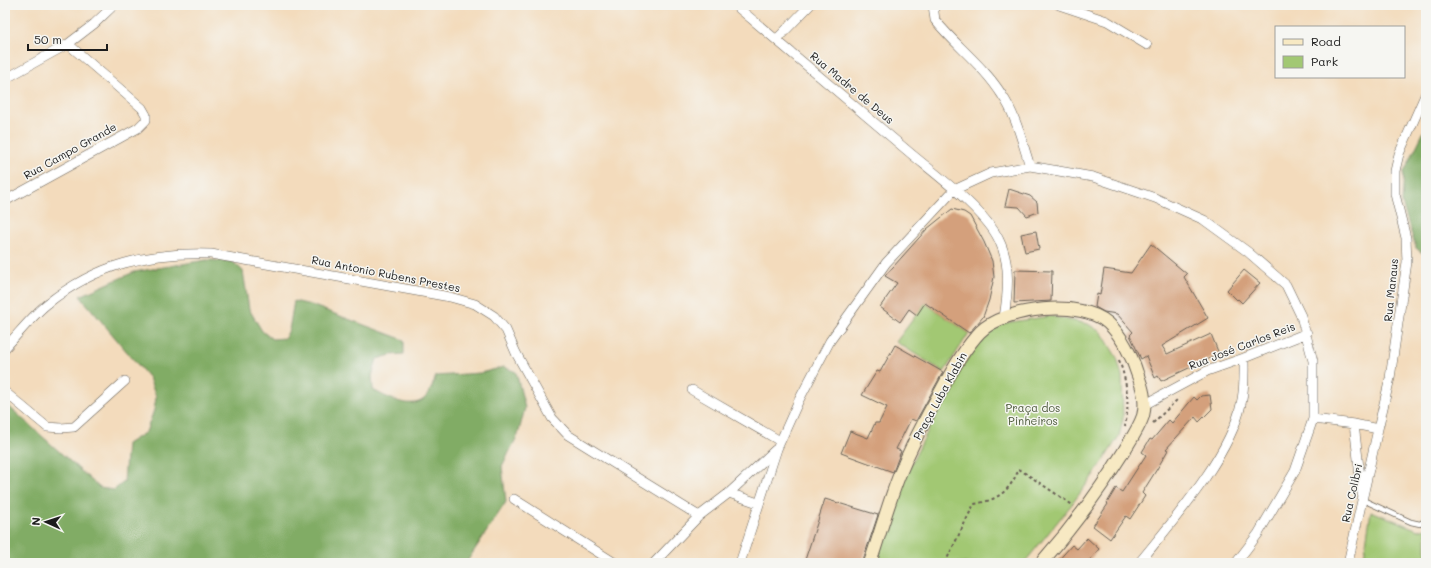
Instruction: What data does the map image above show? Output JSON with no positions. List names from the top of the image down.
{
  "streets": {
    "main road": ["Praça Luba Klabin"],
    "street": [
      "Rua Madre de Deus",
      "Rua Campo Grande",
      "Rua Antonio Rubens Prestes",
      "Rua Manaus",
      "Rua José Carlos Reis",
      "Rua Colibri"
    ]
  },
  "crossings": [
    ["Rua Madre de Deus", "Praça Luba Klabin"],
    ["Rua Manaus", "Rua Colibri"],
    ["Rua José Carlos Reis", "Praça Luba Klabin"]
  ],
  "parks": ["Praça dos Pinheiros"],
  "legend": ["Road", "Park"],
  "scale_bar": "50 m",
  "north": "left"
}
